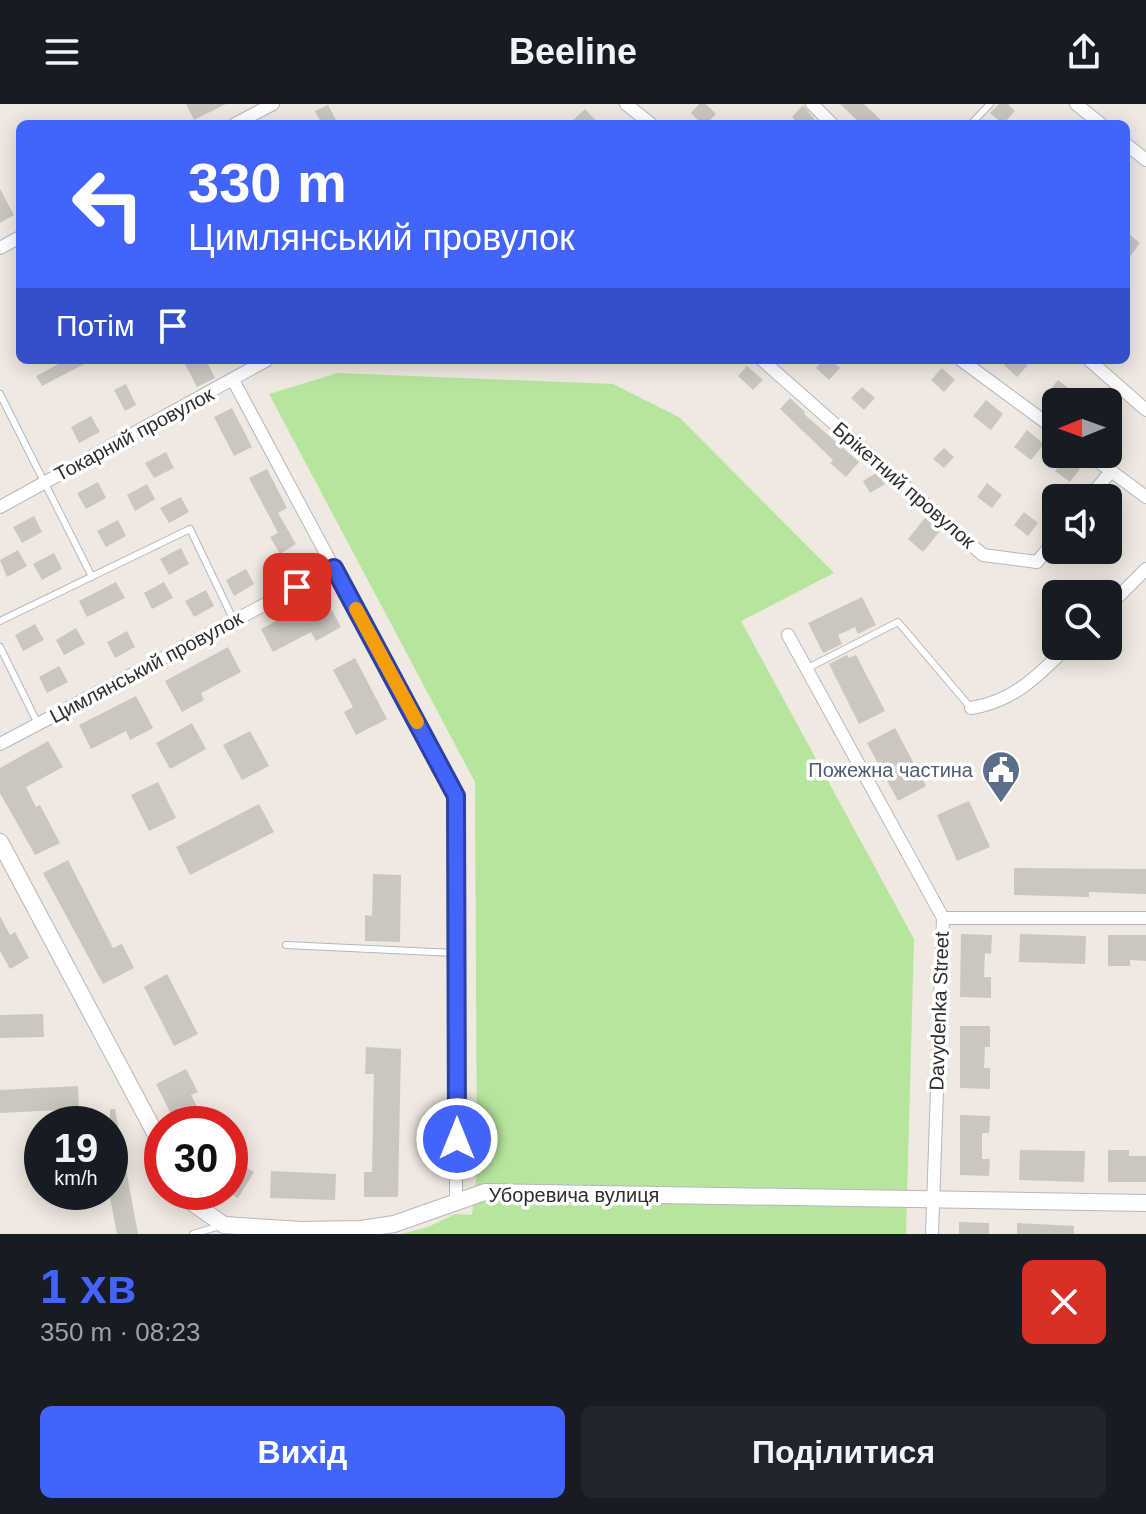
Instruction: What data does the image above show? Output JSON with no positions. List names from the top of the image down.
{
  "streets": {
    "street": [
      "Токарний провулок",
      "Брiкетний провулок",
      "Цимлянський провулок",
      "Davydenka Street",
      "Уборевича вулиця"
    ]
  },
  "crossings": [
    ["Davydenka Street", "Уборевича вулиця"]
  ],
  "places": {
    "public building": ["Пожежна частина"]
  },
  "north": "left",
  "page": {
    "header": "Beeline",
    "turn": ["330 m", "Цимлянський провулок"],
    "then": "Потім",
    "speed": "19 km/h",
    "limit": "30",
    "heading": ["1 хв", "350 m · 08:23"],
    "buttons": ["Вихід", "Поділитися"]
  }
}
